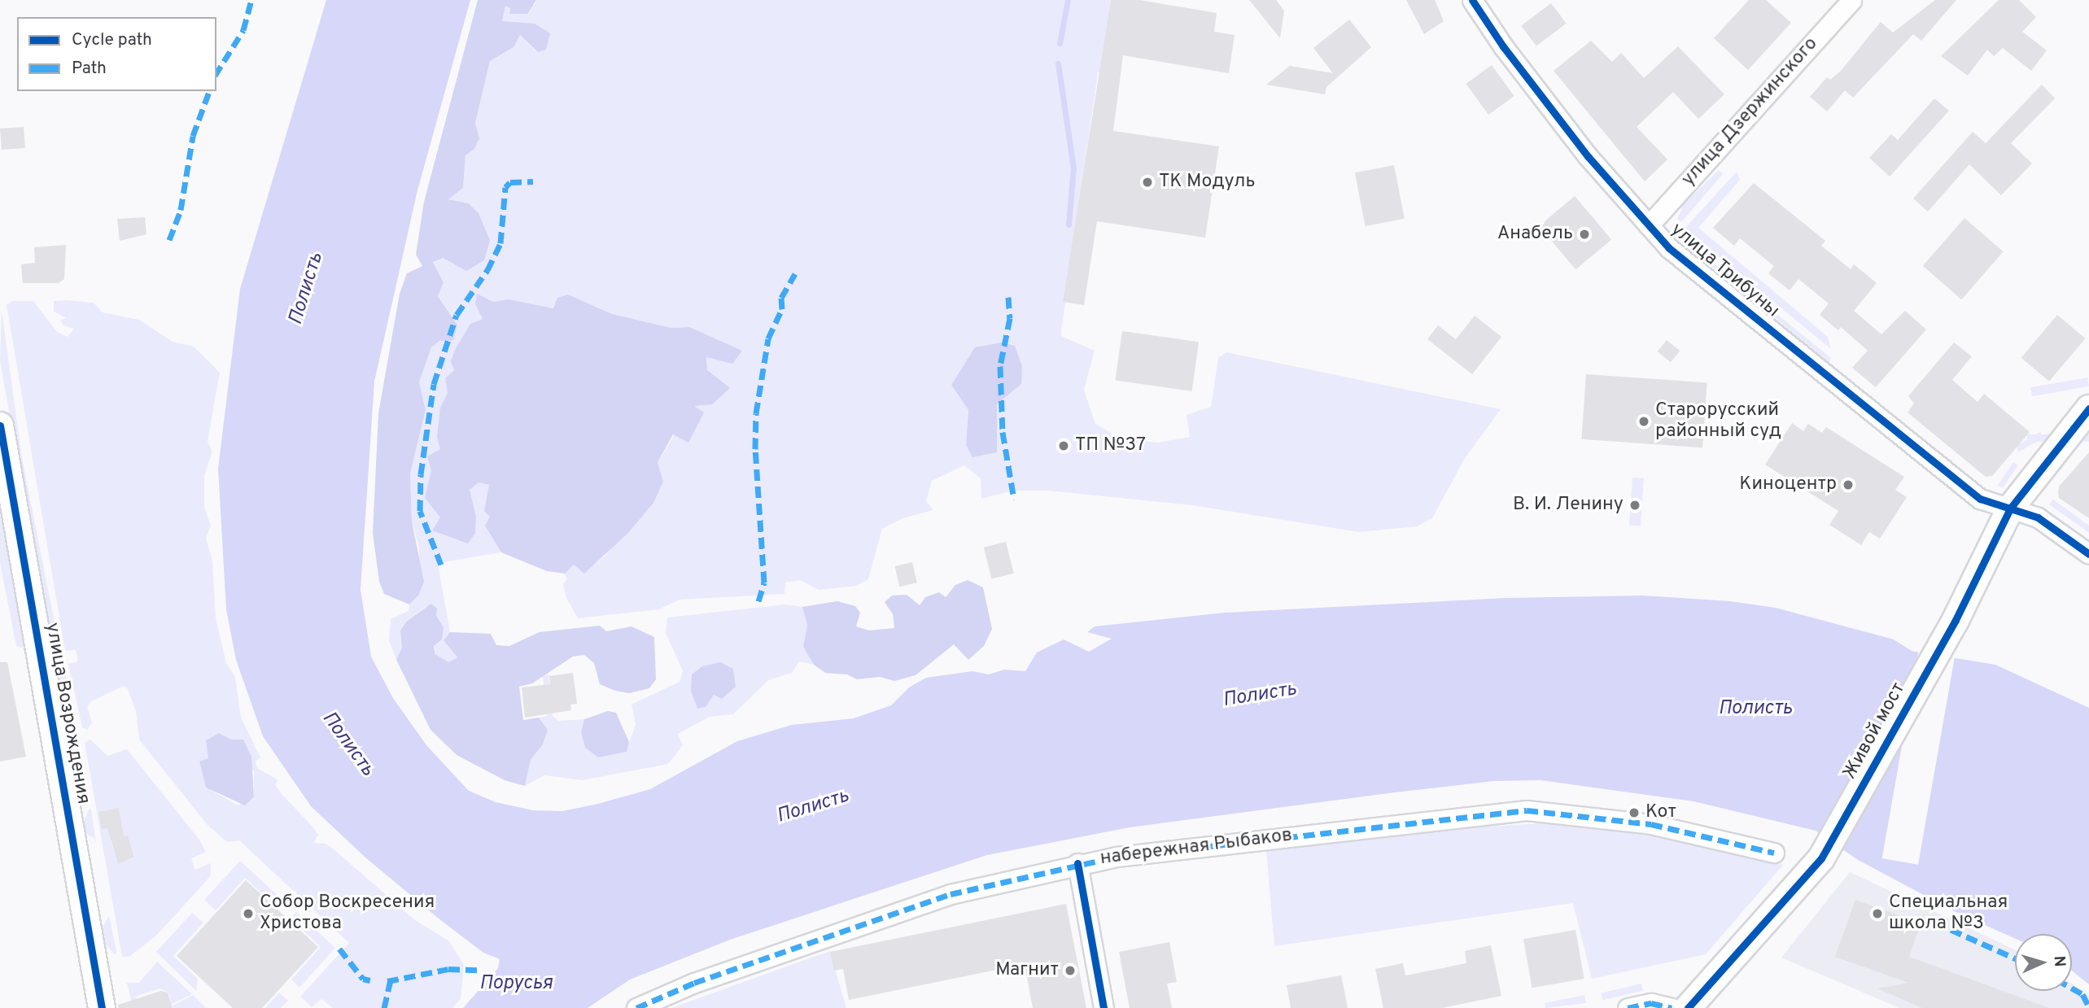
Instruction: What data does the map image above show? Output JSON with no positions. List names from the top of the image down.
{
  "streets": {
    "street": [
      "улица Дзержинского",
      "улица Трибуны",
      "улица Возрождения",
      "Живой мост",
      "набережная Рыбаков"
    ]
  },
  "crossings": [
    ["улица Дзержинского", "улица Трибуны"],
    ["улица Трибуны", "Живой мост"]
  ],
  "water": ["Полисть", "Порусья"],
  "places": [
    "ТК Модуль",
    "Анабель",
    "Старорусский районный суд",
    "ТП №37",
    "Киноцентр",
    "В. И. Ленину",
    "Кот",
    "Собор Воскресения Христова",
    "Специальная школа №3",
    "Магнит"
  ],
  "legend": ["Cycle path", "Path"],
  "north": "right"
}
